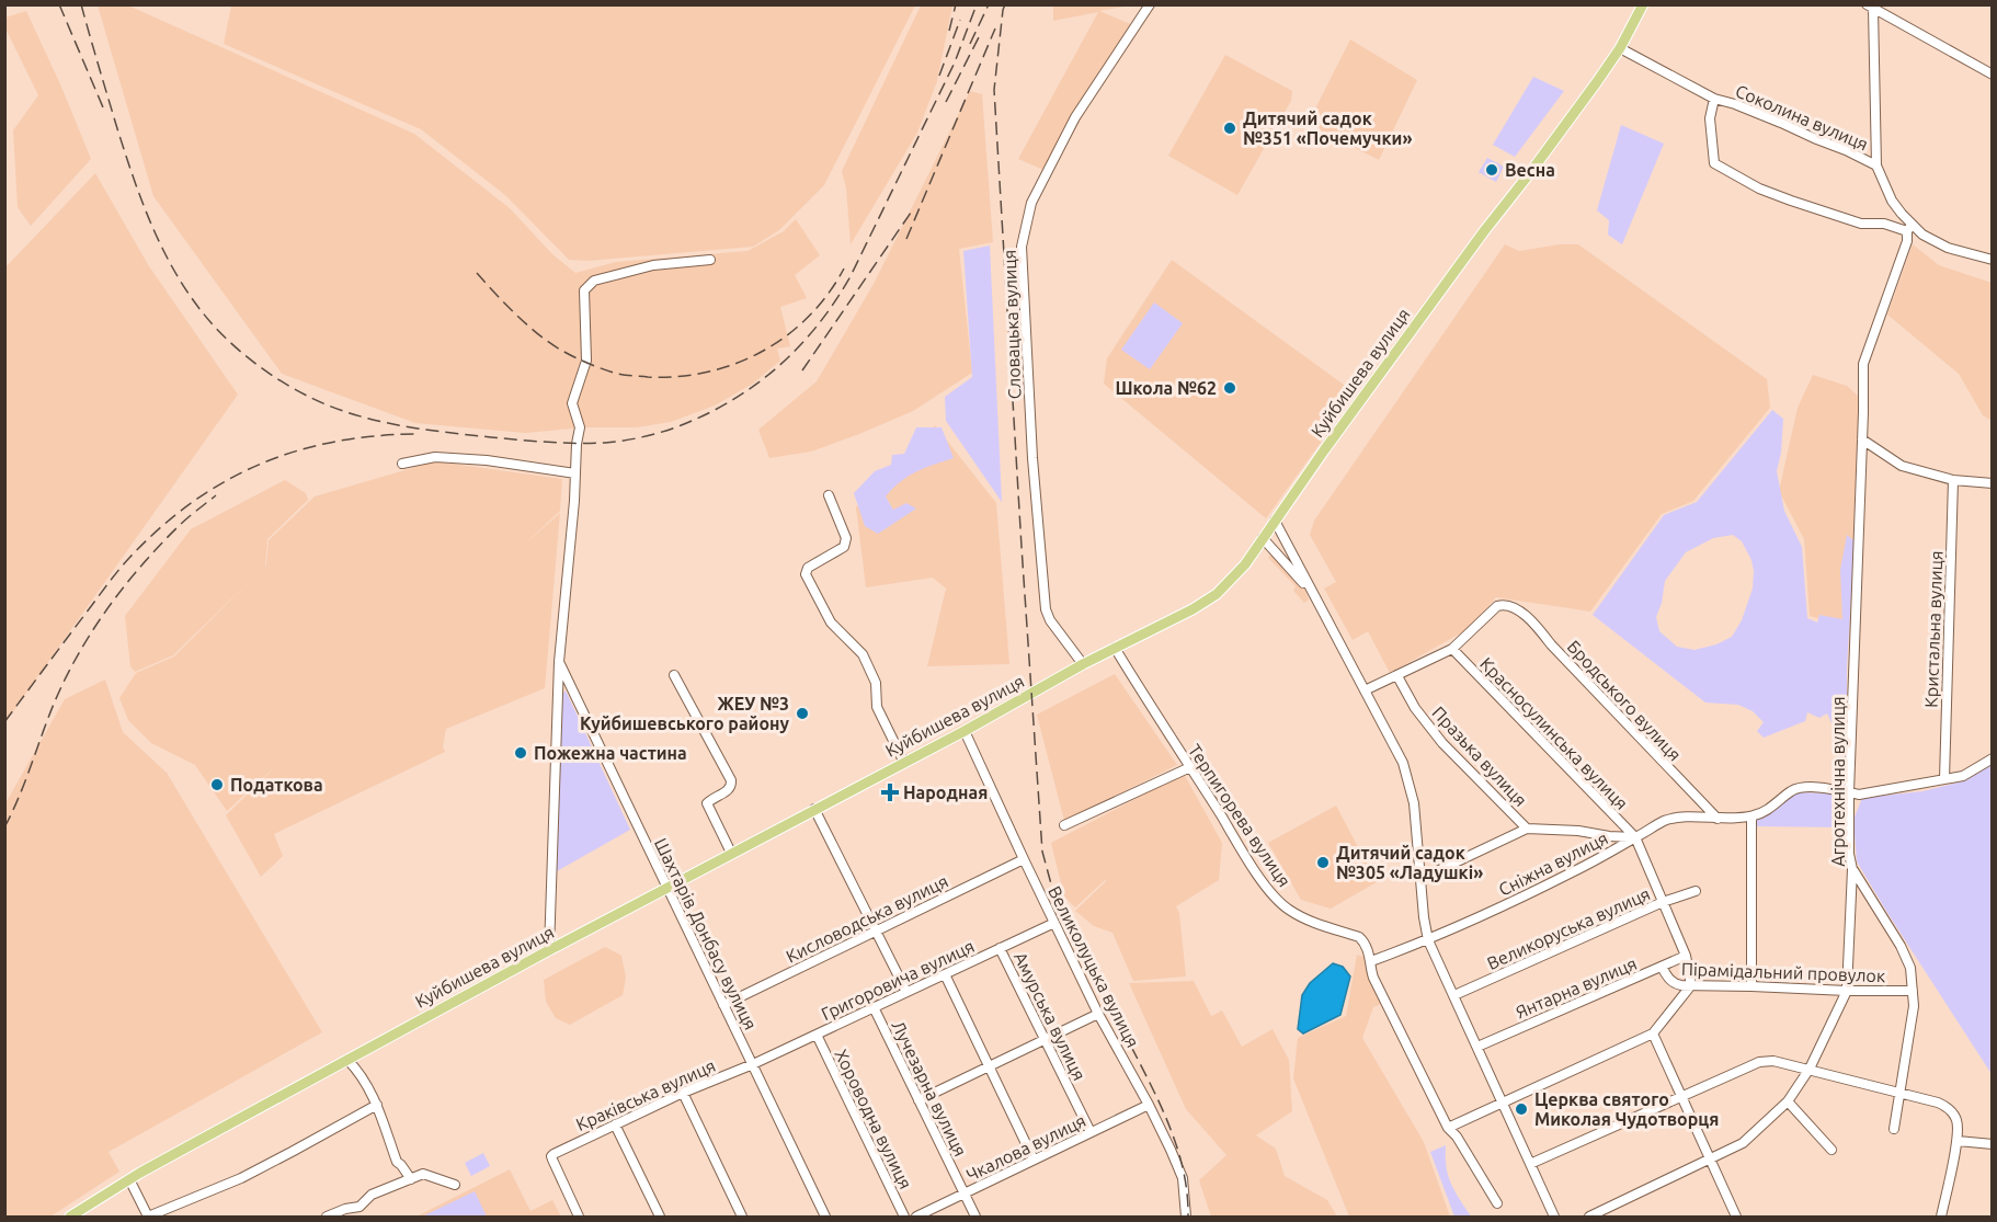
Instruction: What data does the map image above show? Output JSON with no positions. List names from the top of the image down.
{
  "streets": {
    "main road": ["Куйбишева вулиця"],
    "street": [
      "Соколина вулиця",
      "Словацька вулиця",
      "Кристальна вулиця",
      "Бродського вулиця",
      "Красносулинська вулиця",
      "Празька вулиця",
      "Агротехнічна вулиця",
      "Терпигорева вулиця",
      "Сніжна вулиця",
      "Кисловодська вулиця",
      "Великоруська вулиця",
      "Шахтарів Донбасу вулиця",
      "Великолуцька вулиця",
      "Пірамідальний провулок",
      "Григоровича вулиця",
      "Янтарна вулиця",
      "Амурська вулиця",
      "Лучезарна вулиця",
      "Краківська вулиця",
      "Хороводна вулиця",
      "Чкалова вулиця"
    ]
  },
  "crossings": [
    ["Соколина вулиця", "Куйбишева вулиця"],
    ["Соколина вулиця", "Агротехнічна вулиця"],
    ["Словацька вулиця", "Куйбишева вулиця"],
    ["Куйбишева вулиця", "Терпигорева вулиця"],
    ["Куйбишева вулиця", "Шахтарів Донбасу вулиця"],
    ["Куйбишева вулиця", "Великолуцька вулиця"],
    ["Бродського вулиця", "Красносулинська вулиця"],
    ["Бродського вулиця", "Сніжна вулиця"],
    ["Красносулинська вулиця", "Празька вулиця"],
    ["Красносулинська вулиця", "Сніжна вулиця"],
    ["Празька вулиця", "Сніжна вулиця"],
    ["Агротехнічна вулиця", "Пірамідальний провулок"],
    ["Терпигорева вулиця", "Сніжна вулиця"],
    ["Кисловодська вулиця", "Шахтарів Донбасу вулиця"],
    ["Кисловодська вулиця", "Великолуцька вулиця"],
    ["Шахтарів Донбасу вулиця", "Григоровича вулиця"],
    ["Шахтарів Донбасу вулиця", "Краківська вулиця"],
    ["Великолуцька вулиця", "Григоровича вулиця"],
    ["Великолуцька вулиця", "Чкалова вулиця"],
    ["Пірамідальний провулок", "Янтарна вулиця"],
    ["Григоровича вулиця", "Амурська вулиця"],
    ["Григоровича вулиця", "Лучезарна вулиця"],
    ["Григоровича вулиця", "Краківська вулиця"],
    ["Григоровича вулиця", "Хороводна вулиця"],
    ["Амурська вулиця", "Чкалова вулиця"],
    ["Лучезарна вулиця", "Чкалова вулиця"]
  ],
  "places": {
    "other": [
      "Дитячий садок №351 «Почемучки»",
      "Весна",
      "Школа №62",
      "ЖЕУ №3 Куйбишевського району",
      "Пожежна частина",
      "Податкова",
      "Дитячий садок №305 «Ладушкі»",
      "Церква святого Миколая Чудотворця"
    ],
    "health": ["Народная"]
  }
}
